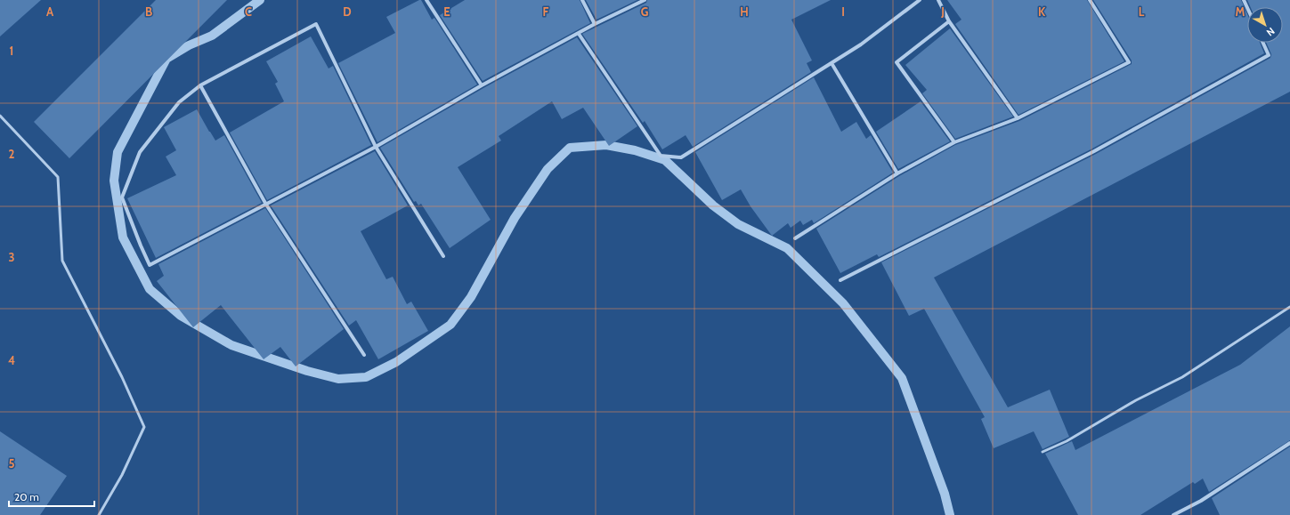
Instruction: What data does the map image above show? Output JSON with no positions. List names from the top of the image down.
{
  "scale_bar": "20 m",
  "north": "bottom right",
  "grid": {
    "columns": [
      "A",
      "B",
      "C",
      "D",
      "E",
      "F",
      "G",
      "H",
      "I",
      "J",
      "K",
      "L",
      "M"
    ],
    "rows": [
      "1",
      "2",
      "3",
      "4",
      "5"
    ]
  }
}
